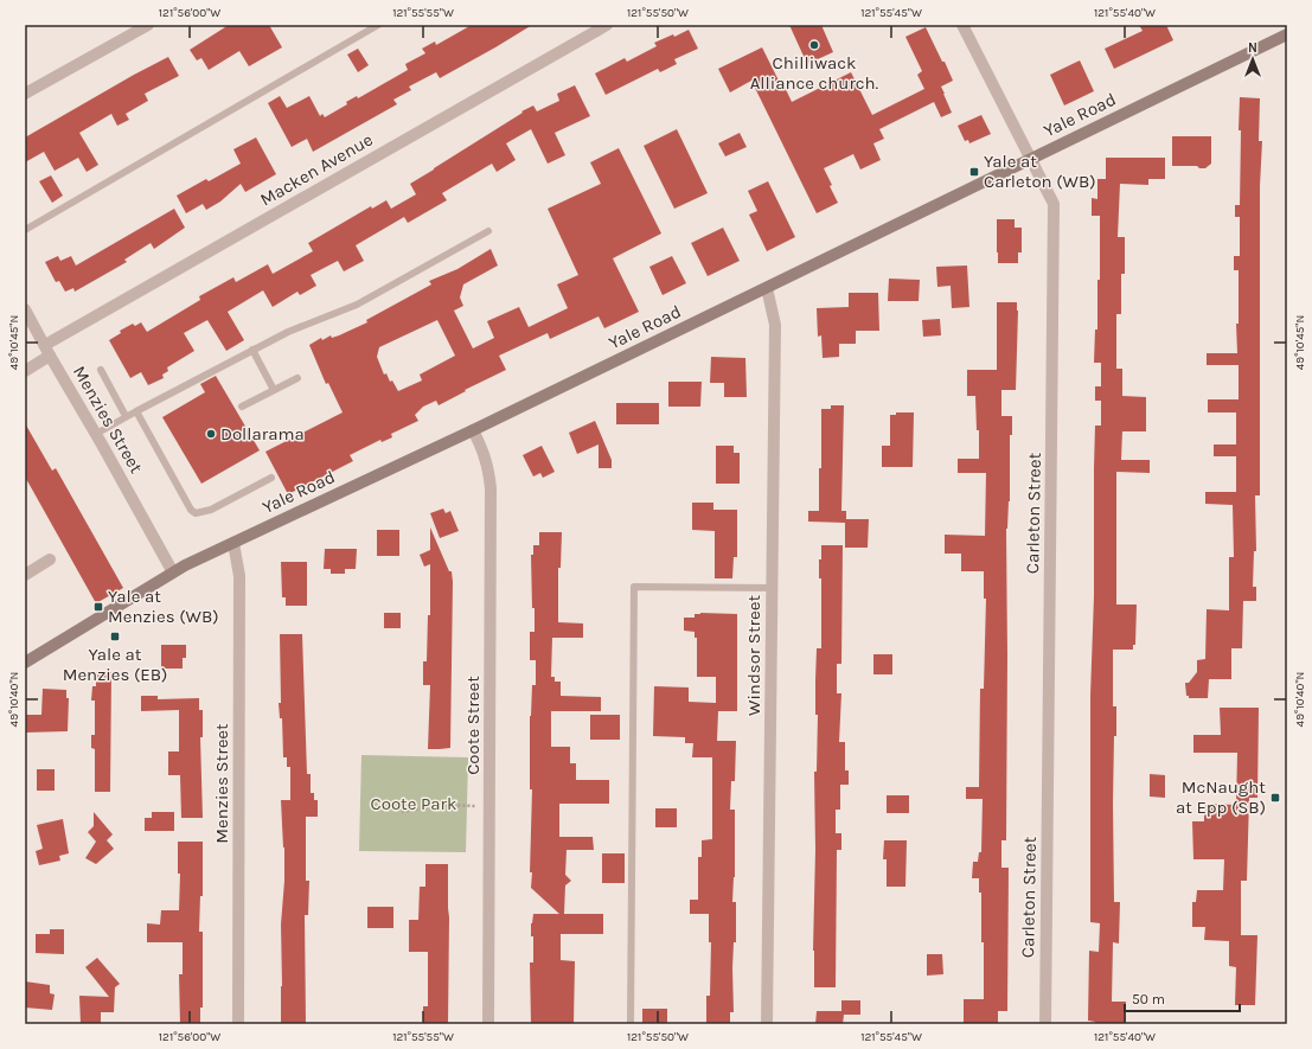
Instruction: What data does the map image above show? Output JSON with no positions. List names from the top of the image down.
{
  "streets": {
    "main road": ["Yale Road"],
    "street": [
      "Macken Avenue",
      "Menzies Street",
      "Carleton Street",
      "Windsor Street",
      "Coote Street"
    ]
  },
  "crossings": [
    ["Yale Road", "Menzies Street"],
    ["Yale Road", "Carleton Street"],
    ["Yale Road", "Windsor Street"],
    ["Yale Road", "Coote Street"],
    ["Macken Avenue", "Menzies Street"]
  ],
  "parks": ["Coote Park"],
  "places": {
    "other": ["Chilliwack Alliance church.", "Dollarama"],
    "transit": [
      "Yale at Carleton (WB)",
      "Yale at Menzies (WB)",
      "Yale at Menzies (EB)",
      "McNaught at Epp (SB)"
    ]
  },
  "scale_bar": "50 m",
  "north": "top",
  "coordinates": [
    "121°56'00\"W",
    "121°55'55\"W",
    "121°55'50\"W",
    "121°55'45\"W",
    "121°55'40\"W",
    "49°10'45\"N",
    "49°10'40\"N"
  ]
}
